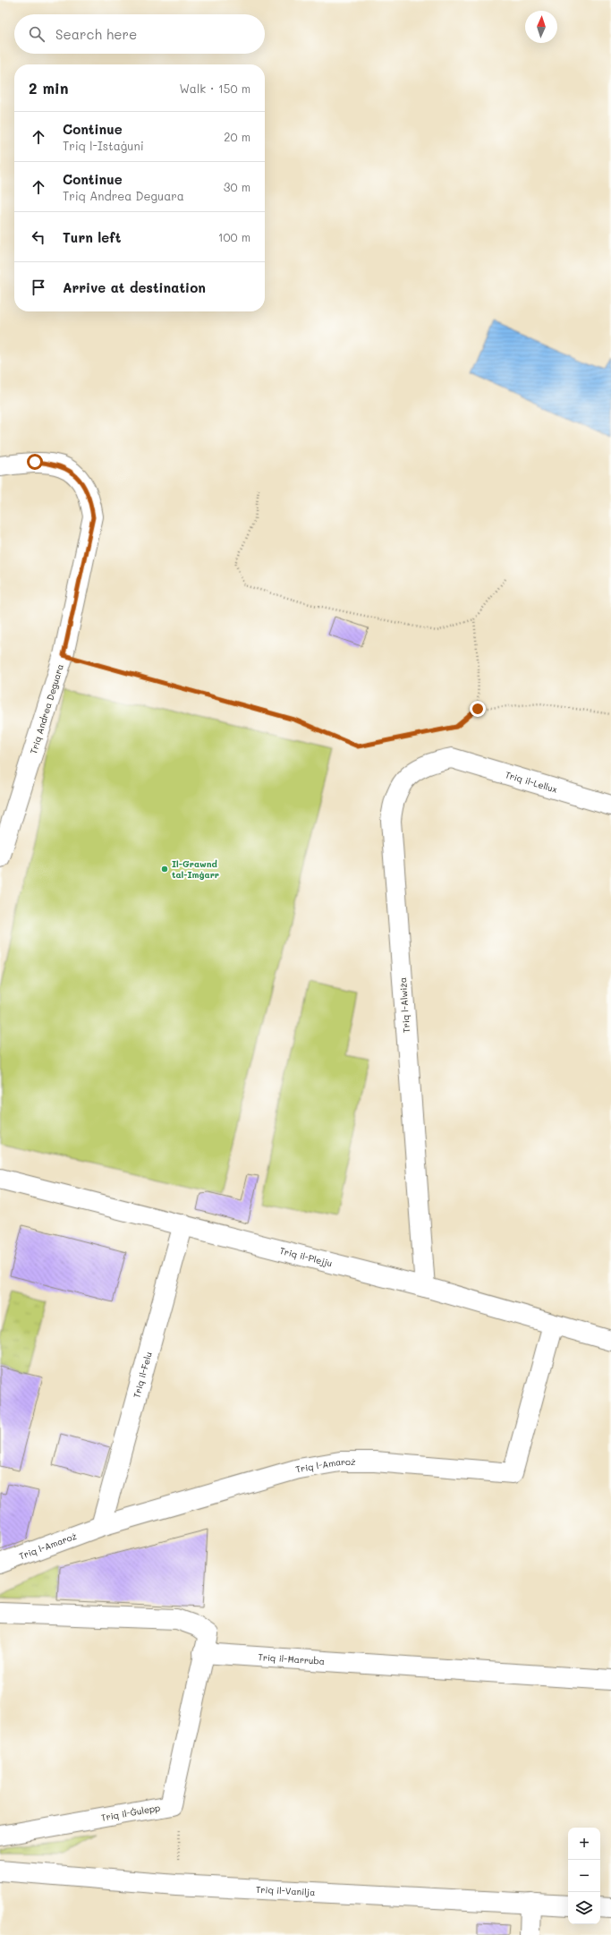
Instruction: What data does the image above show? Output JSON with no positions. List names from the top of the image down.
{
  "streets": {
    "street": [
      "Triq Andrea Deguara",
      "Triq il-Lellux",
      "Triq l-Alwiża",
      "Triq il-Plejju",
      "Triq il-Felu",
      "Triq l-Amaroż",
      "Triq il-Ħarruba",
      "Triq il-Ġulepp",
      "Triq il-Vanilja"
    ]
  },
  "crossings": [
    ["Triq il-Lellux", "Triq l-Alwiża"],
    ["Triq l-Alwiża", "Triq il-Plejju"],
    ["Triq il-Plejju", "Triq il-Felu"],
    ["Triq il-Plejju", "Triq l-Amaroż"],
    ["Triq il-Felu", "Triq l-Amaroż"],
    ["Triq il-Ħarruba", "Triq il-Ġulepp"]
  ],
  "places": ["Il-Grawnd tal-Imġarr"],
  "north": "top",
  "page": {
    "search": "Search here",
    "heading": ["2 min", "Walk · 150 m"],
    "list": [
      ["Continue", "Triq l-Istaġuni", "20 m"],
      ["Continue", "Triq Andrea Deguara", "30 m"],
      ["Turn left", "100 m"],
      "Arrive at destination"
    ],
    "map_buttons": ["+", "−"]
  }
}
